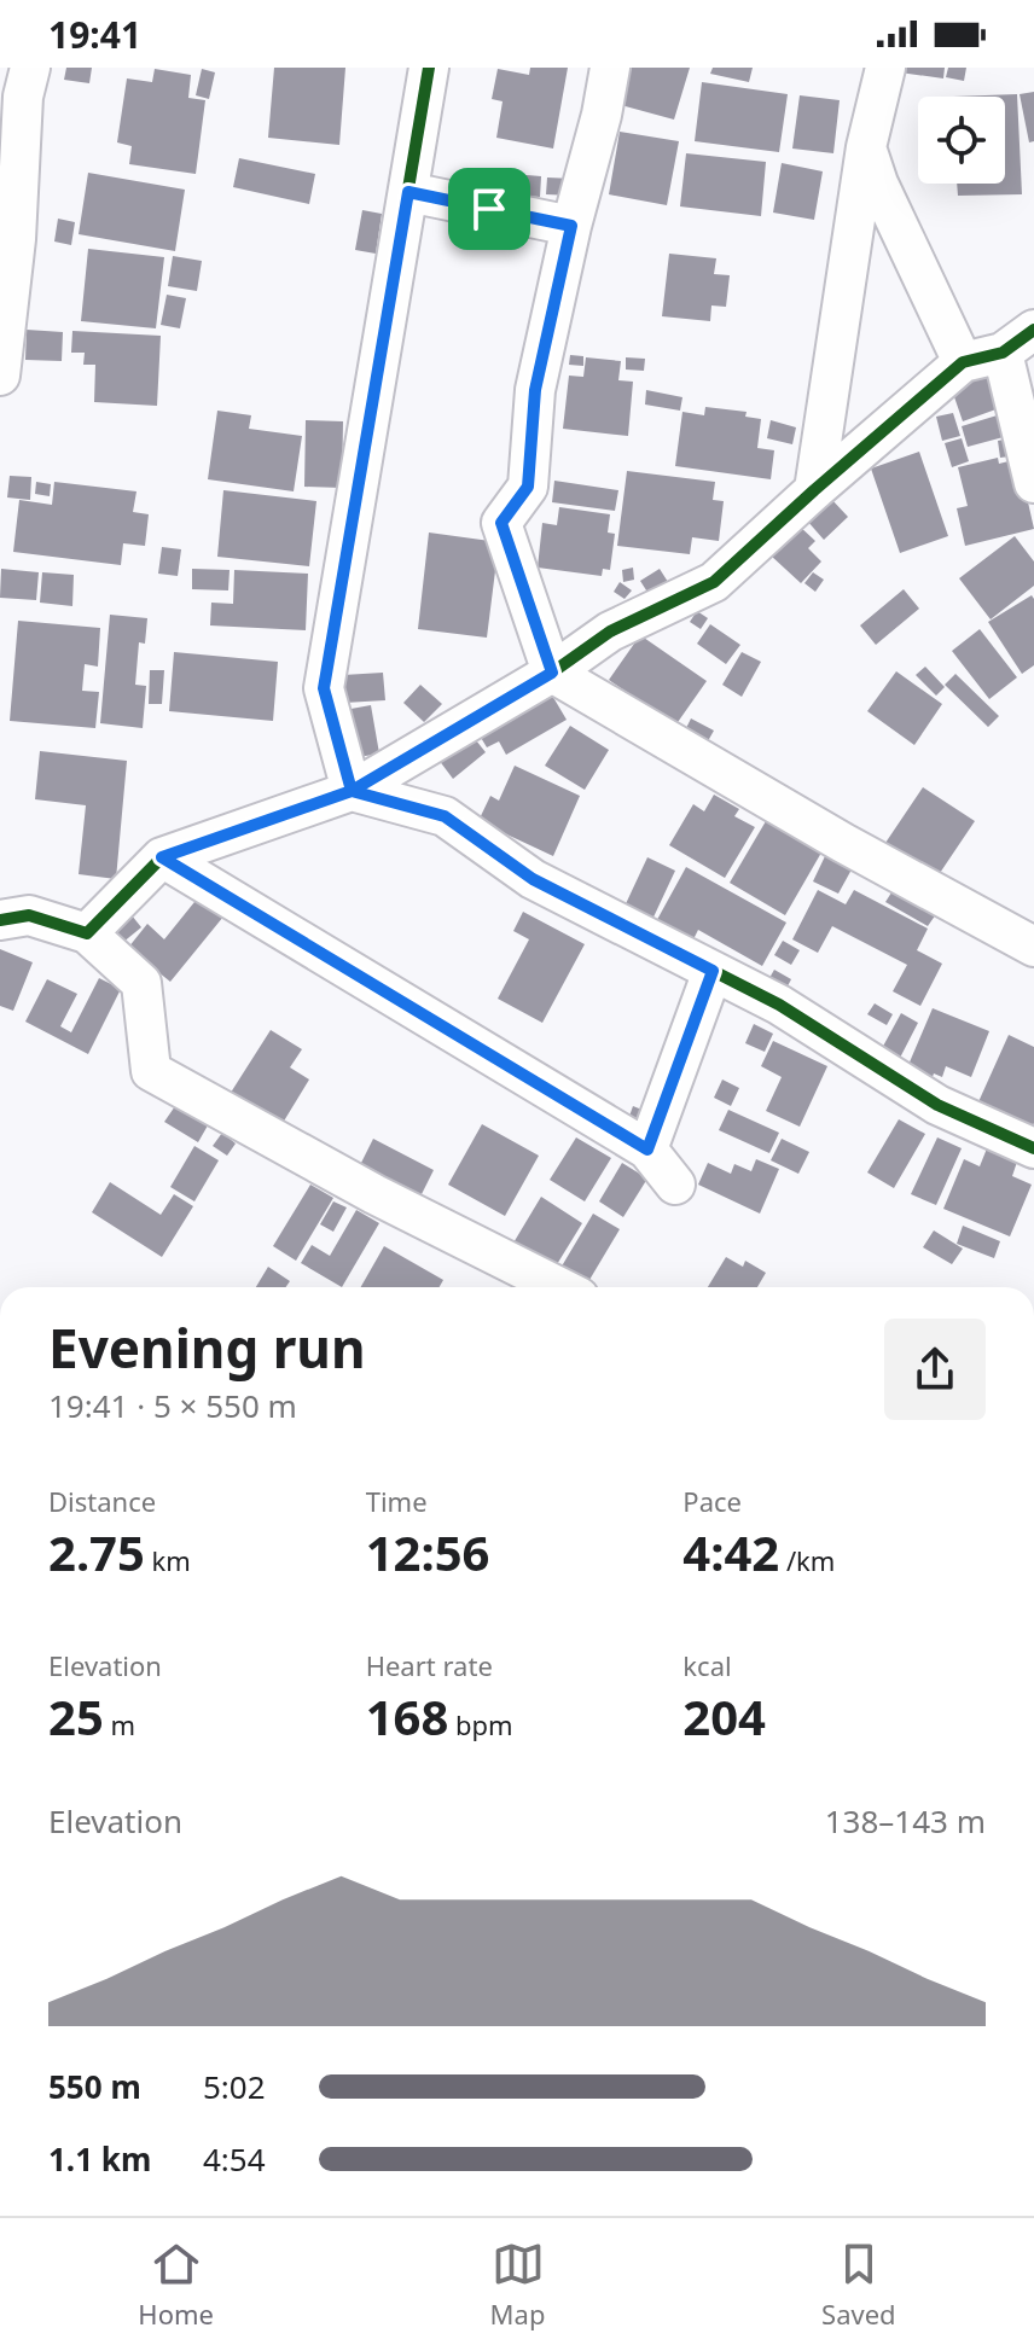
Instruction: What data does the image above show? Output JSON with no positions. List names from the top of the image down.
{
  "page": {
    "status": "19:41",
    "heading": ["Evening run", "19:41 · 5 × 550 m"],
    "stats": [
      ["Distance", "2.75 km"],
      ["Time", "12:56"],
      ["Pace", "4:42 /km"],
      ["Elevation", "25 m"],
      ["Heart rate", "168 bpm"],
      ["kcal", "204"]
    ],
    "chart": ["Elevation", "138–143 m"],
    "list": [
      {
        "name": "550 m",
        "note": "5:02"
      },
      {
        "name": "1.1 km",
        "note": "4:54"
      }
    ],
    "tabs": ["Home", "Map", "Saved"]
  }
}
